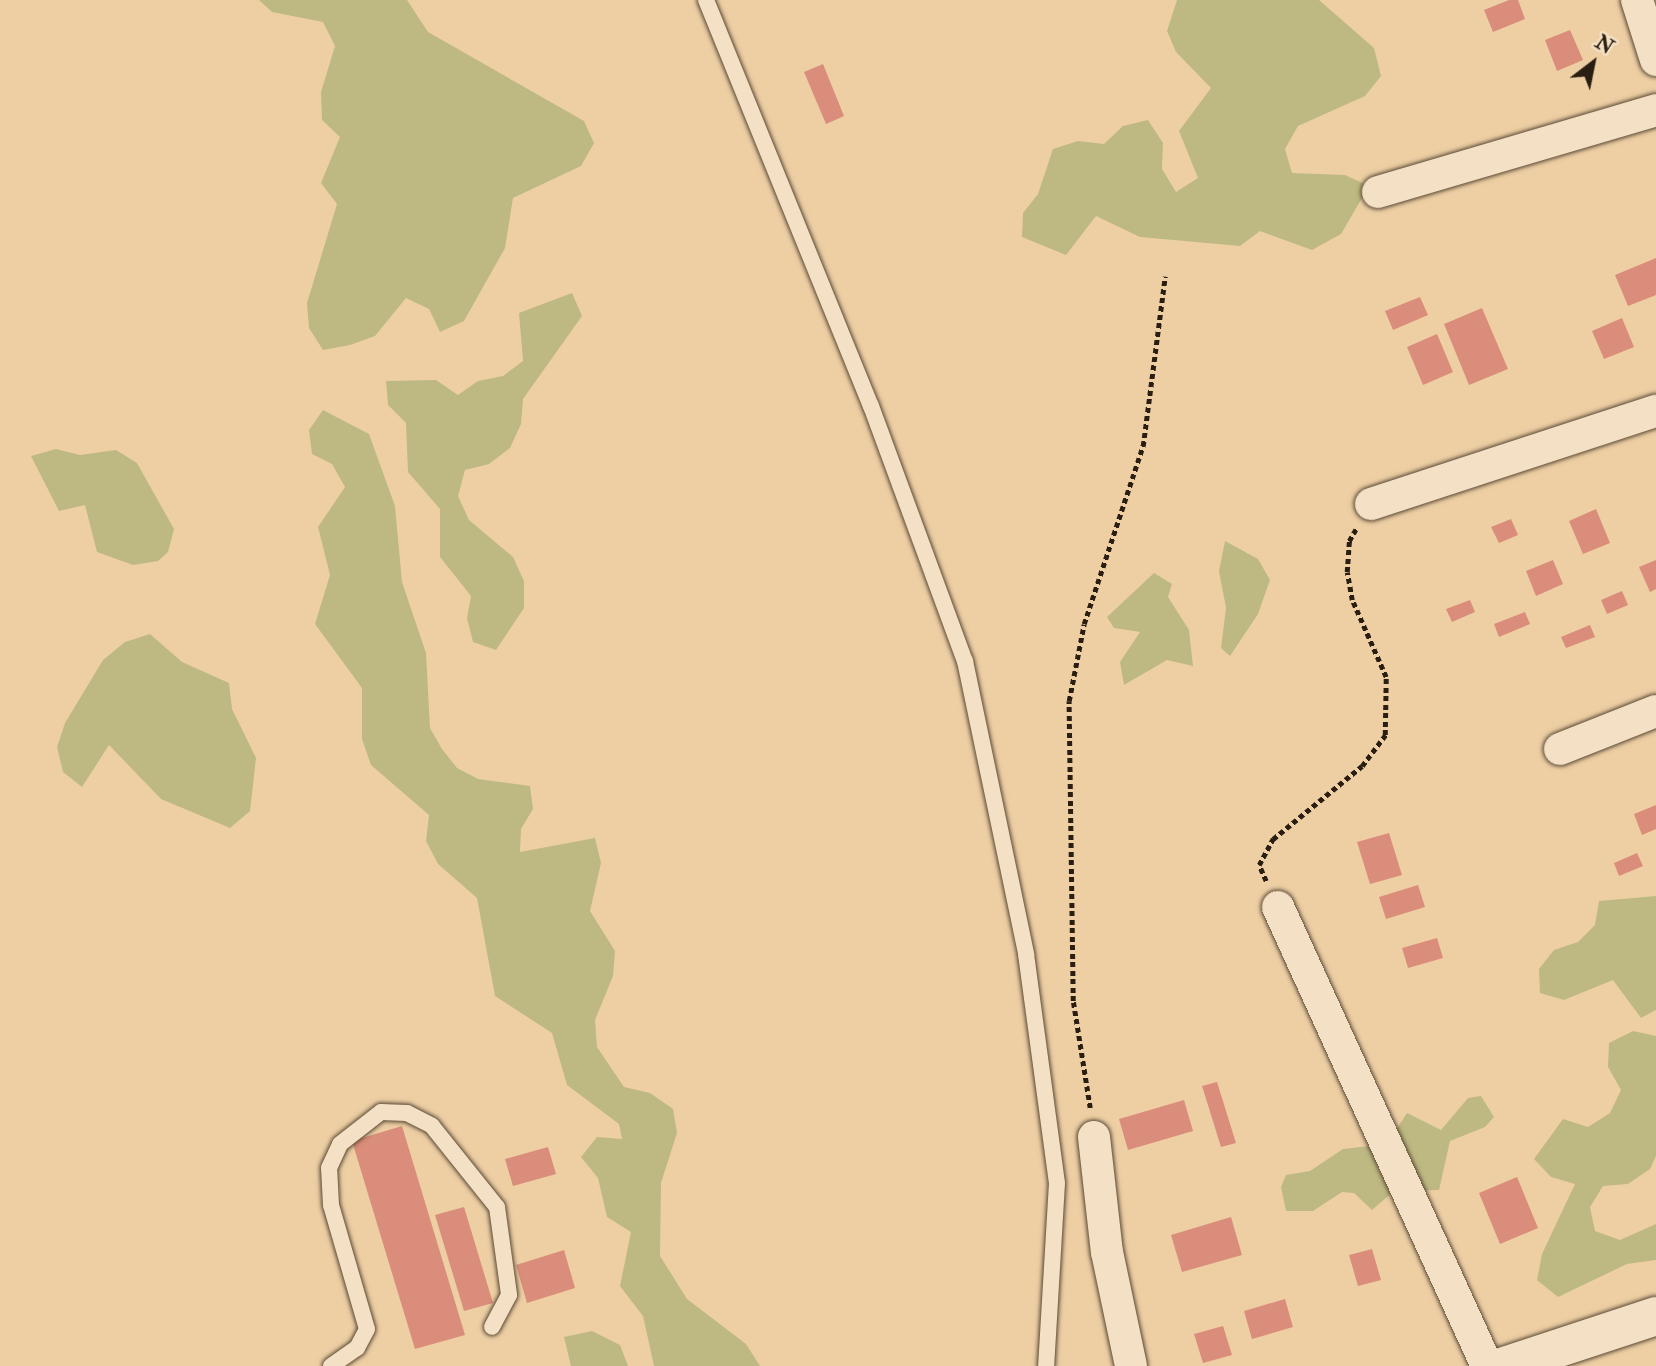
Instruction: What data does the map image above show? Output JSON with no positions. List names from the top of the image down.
{
  "north": "top right"
}
